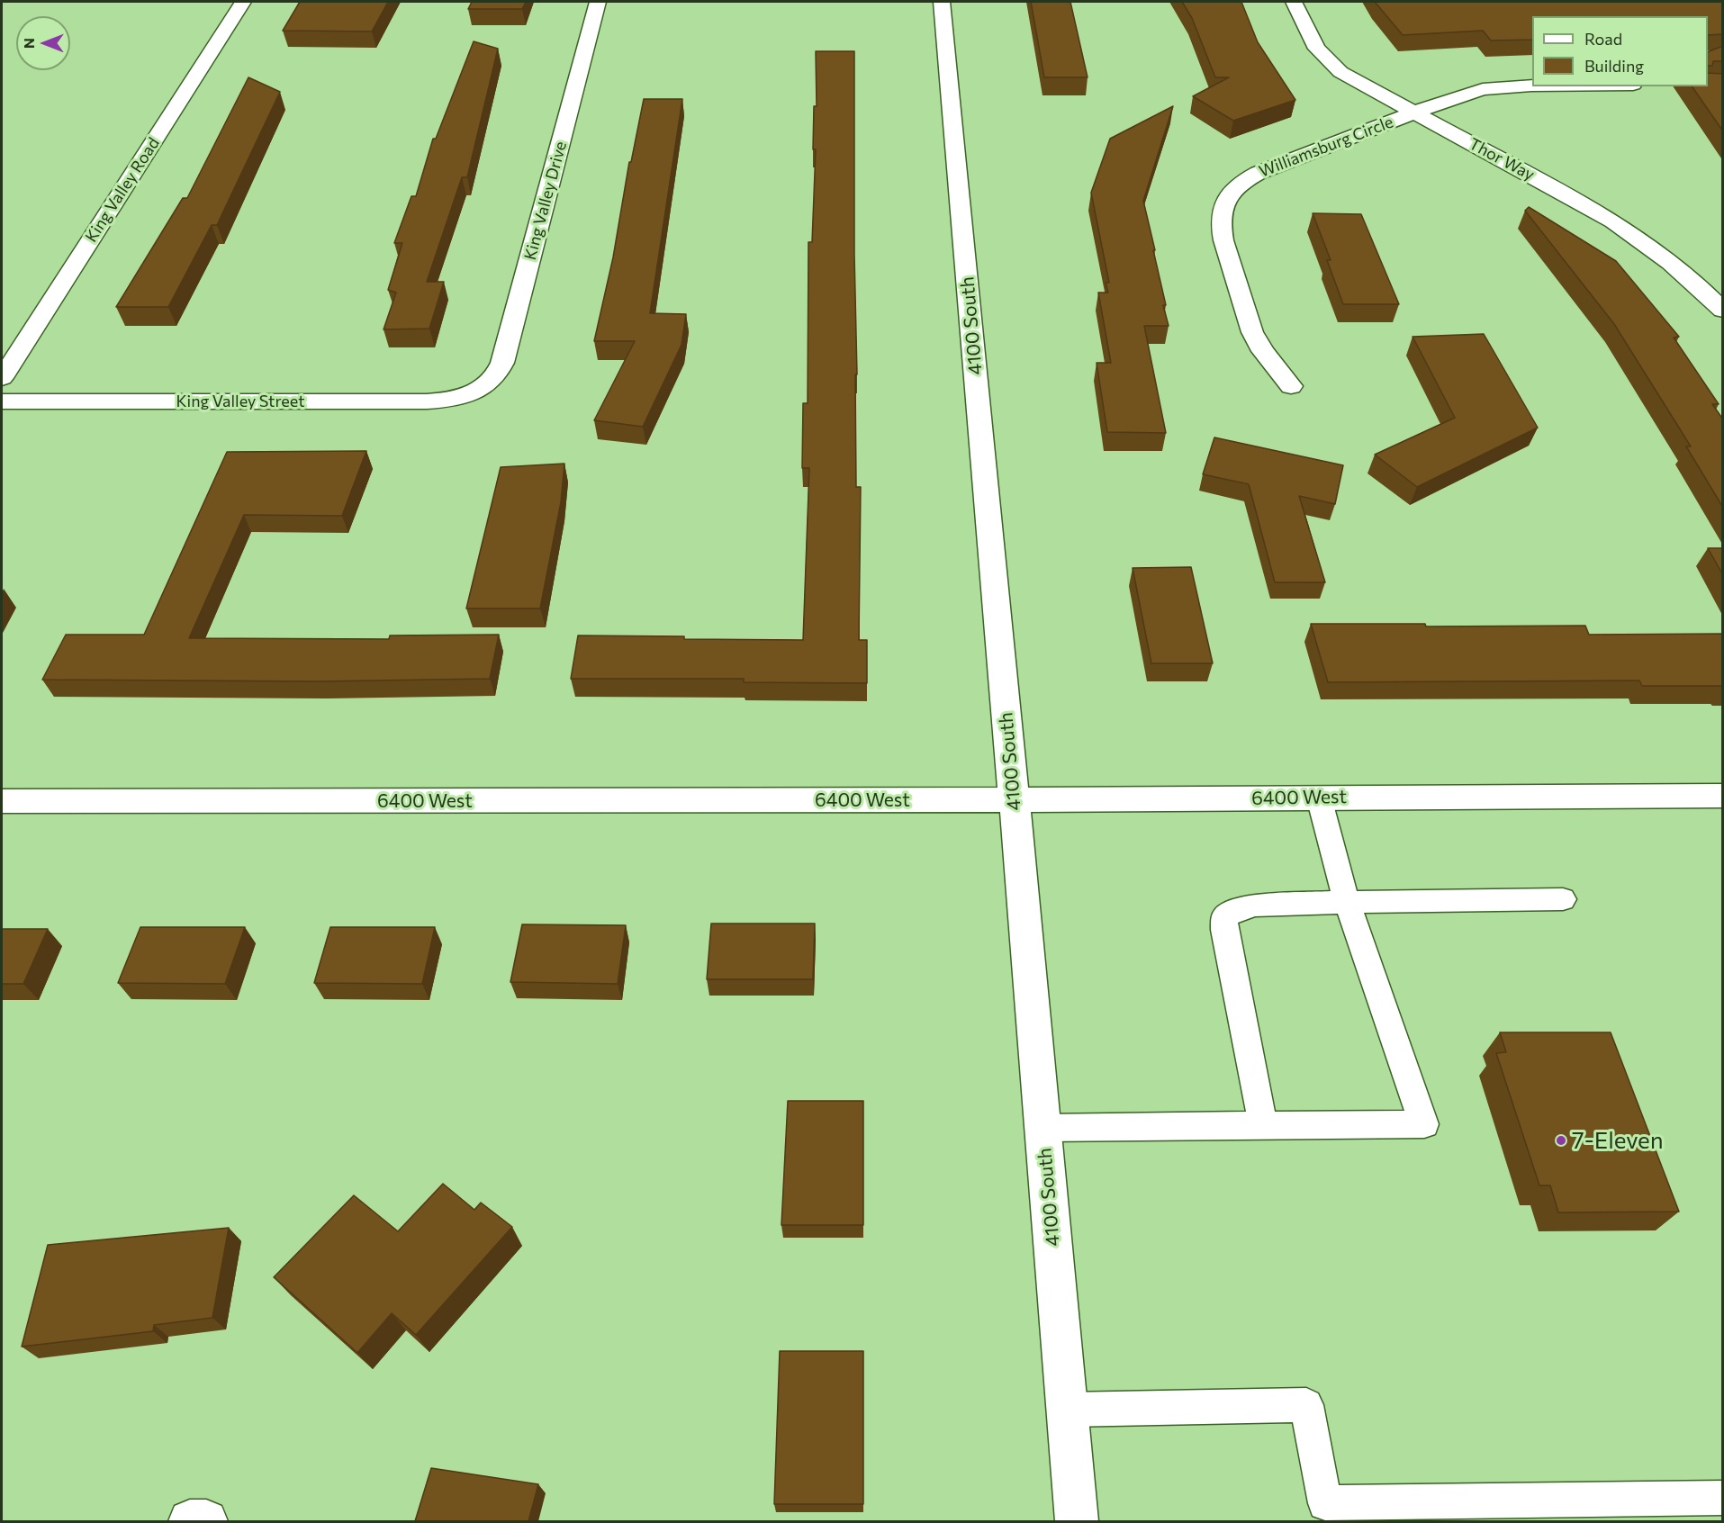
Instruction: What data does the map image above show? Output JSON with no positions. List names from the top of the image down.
{
  "streets": {
    "street": [
      "Williamsburg Circle",
      "Thor Way",
      "King Valley Road",
      "King Valley Drive",
      "4100 South",
      "King Valley Street",
      "6400 West"
    ]
  },
  "crossings": [
    ["Williamsburg Circle", "Thor Way"],
    ["King Valley Drive", "King Valley Street"],
    ["4100 South", "6400 West"]
  ],
  "places": ["7-Eleven"],
  "legend": ["Road", "Building"],
  "north": "left"
}
